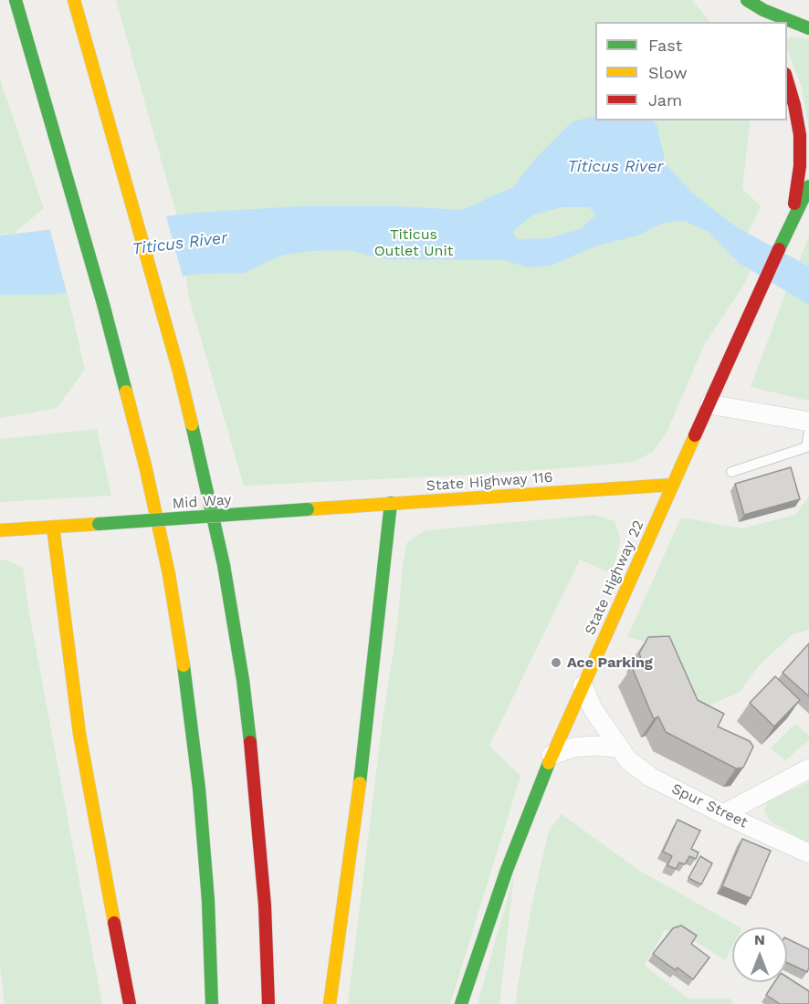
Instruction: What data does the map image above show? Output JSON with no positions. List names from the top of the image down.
{
  "streets": {
    "main road": ["State Highway 116", "Mid Way", "State Highway 22"],
    "street": ["Spur Street"]
  },
  "crossings": [
    ["State Highway 116", "Mid Way"],
    ["State Highway 116", "State Highway 22"],
    ["State Highway 22", "Spur Street"]
  ],
  "water": ["Titicus River"],
  "parks": ["Titicus Outlet Unit"],
  "places": ["Ace Parking"],
  "legend": ["Fast", "Slow", "Jam"],
  "north": "top"
}
